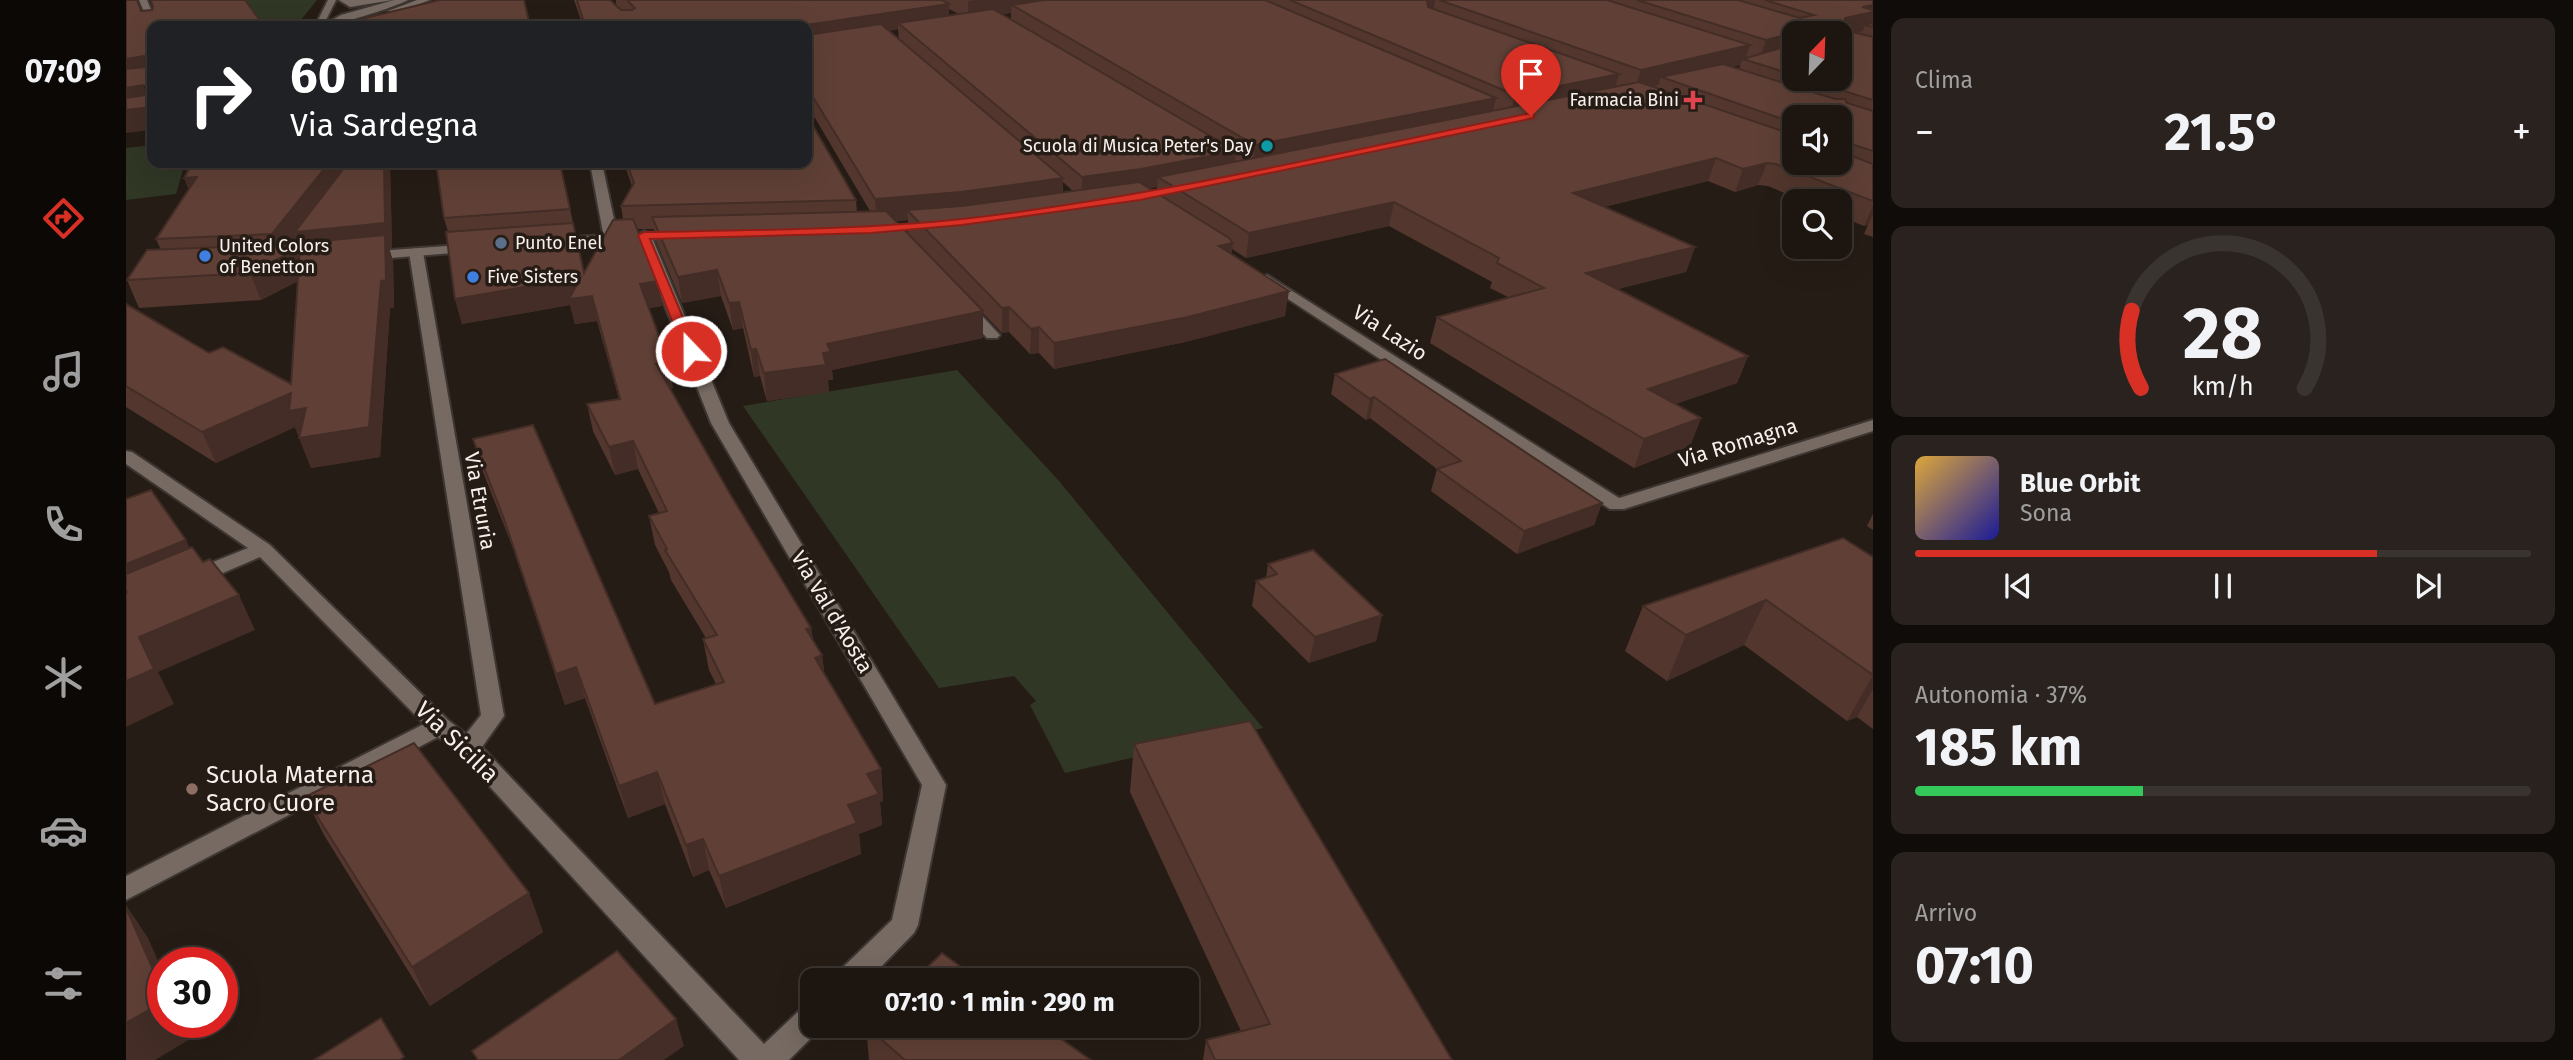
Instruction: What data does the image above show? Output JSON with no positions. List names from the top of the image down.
{
  "streets": {
    "street": [
      "Via Lazio",
      "Via Romagna",
      "Via Etruria",
      "Via Val d'Aosta",
      "Via Sicilia"
    ]
  },
  "crossings": [
    ["Via Lazio", "Via Romagna"],
    ["Via Etruria", "Via Sicilia"]
  ],
  "places": {
    "health": ["Farmacia Bini"],
    "other": [
      "Scuola di Musica Peter's Day",
      "Punto Enel",
      "United Colors of Benetton",
      "Five Sisters",
      "Scuola Materna Sacro Cuore"
    ]
  },
  "north": "top right",
  "page": {
    "tabs": "07:09",
    "tile": [
      "Clima",
      ["Autonomia · 37%", "185 km"],
      ["Arrivo", "07:10"]
    ],
    "turn": ["60 m", "Via Sardegna"],
    "heat": ["−", "21.5°", "+"],
    "song": ["Blue Orbit", "Sona"],
    "limit": "30",
    "trip": "07:10 · 1 min · 290 m",
    "gauge": ["28", "km/h"]
  }
}
